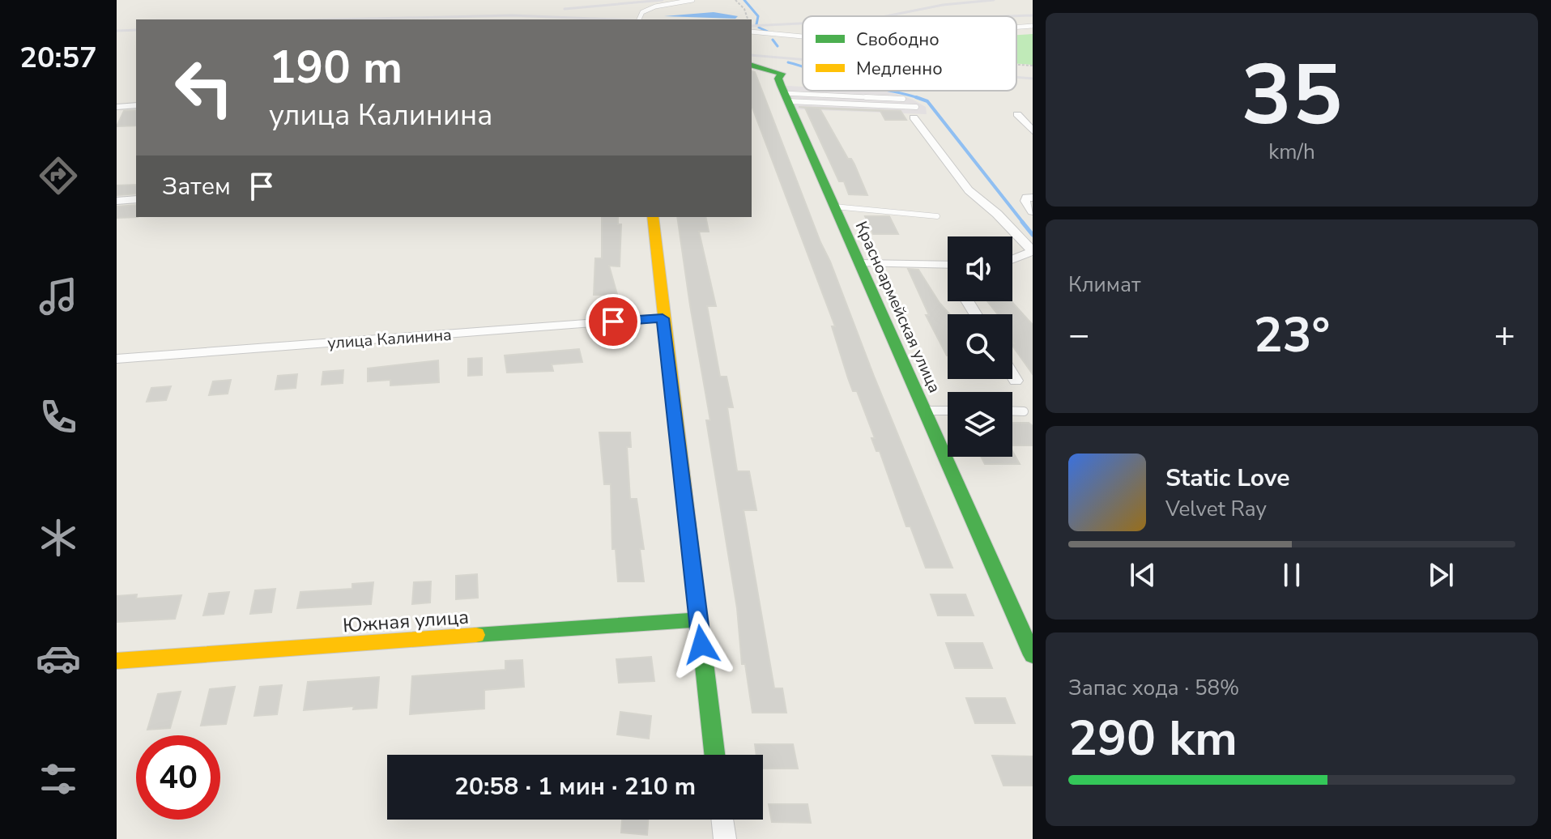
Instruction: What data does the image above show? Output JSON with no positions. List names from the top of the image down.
{
  "streets": {
    "street": ["Красноармейская улица", "улица Калинина", "Южная улица"]
  },
  "legend": ["Свободно", "Медленно"],
  "page": {
    "tabs": "20:57",
    "tile": [
      ["35", "km/h"],
      "Климат",
      ["Запас хода · 58%", "290 km"]
    ],
    "turn": ["190 m", "улица Калинина"],
    "then": "Затем",
    "heat": ["−", "23°", "+"],
    "song": ["Static Love", "Velvet Ray"],
    "limit": "40",
    "trip": "20:58 · 1 мин · 210 m"
  }
}
